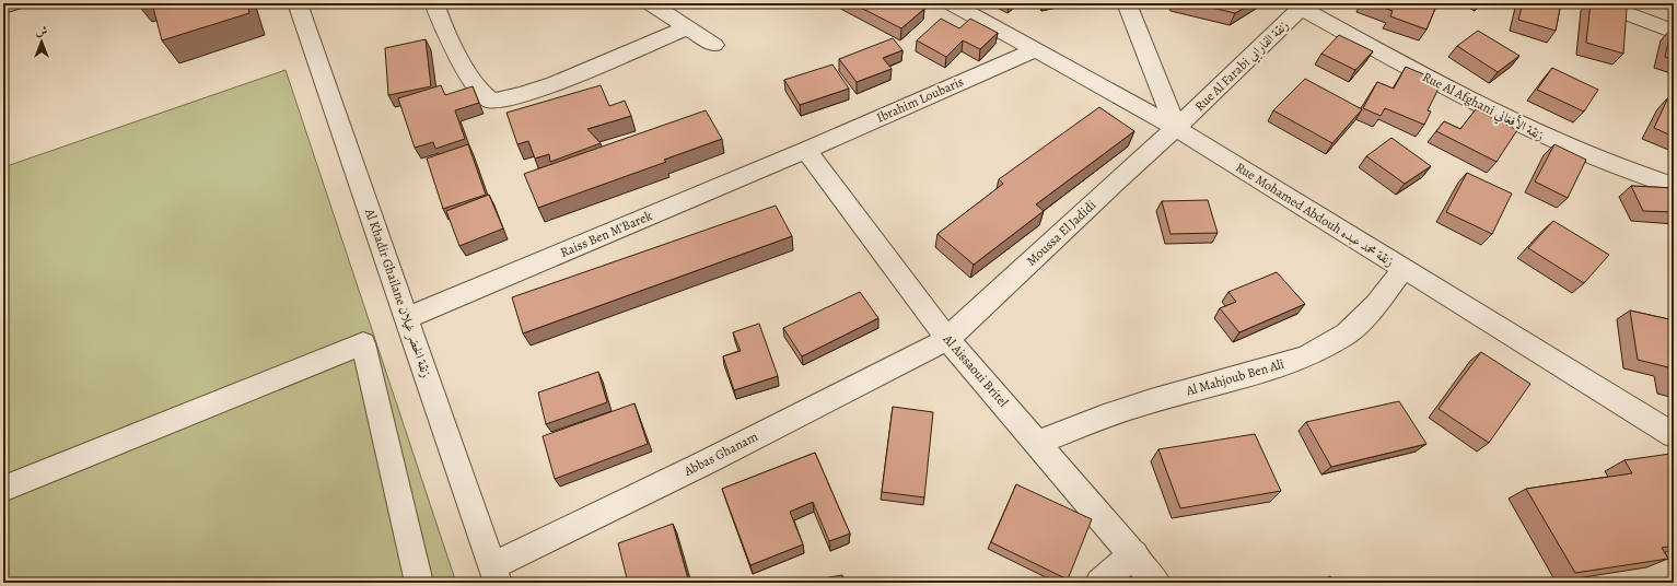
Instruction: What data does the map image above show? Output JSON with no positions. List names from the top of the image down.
{
  "streets": {
    "street": [
      "Rue Al Farabi زنقة الفارابي",
      "Ibrahim Loubaris",
      "Rue Al Afghani زنقة الأفغاني",
      "Rue Mohamed Abdouh زنقة محمد عبده",
      "Moussa El Jadidi",
      "Raiss Ben M'Barek",
      "Al Khadir Ghailane زنقة الخضر غيلان",
      "Al Aissaoui Britel",
      "Al Mahjoub Ben Ali",
      "Abbas Ghanam"
    ]
  },
  "crossings": [
    ["Rue Al Farabi زنقة الفارابي", "Rue Al Afghani زنقة الأفغاني"],
    ["Rue Al Farabi زنقة الفارابي", "Rue Mohamed Abdouh زنقة محمد عبده"],
    ["Rue Al Farabi زنقة الفارابي", "Moussa El Jadidi"],
    ["Ibrahim Loubaris", "Rue Mohamed Abdouh زنقة محمد عبده"],
    ["Ibrahim Loubaris", "Raiss Ben M'Barek"],
    ["Ibrahim Loubaris", "Al Aissaoui Britel"],
    ["Rue Mohamed Abdouh زنقة محمد عبده", "Moussa El Jadidi"],
    ["Rue Mohamed Abdouh زنقة محمد عبده", "Al Mahjoub Ben Ali"],
    ["Moussa El Jadidi", "Al Aissaoui Britel"],
    ["Moussa El Jadidi", "Abbas Ghanam"],
    ["Raiss Ben M'Barek", "Al Khadir Ghailane زنقة الخضر غيلان"],
    ["Raiss Ben M'Barek", "Al Aissaoui Britel"],
    ["Al Khadir Ghailane زنقة الخضر غيلان", "Abbas Ghanam"],
    ["Al Aissaoui Britel", "Al Mahjoub Ben Ali"],
    ["Al Aissaoui Britel", "Abbas Ghanam"]
  ],
  "north": "top"
}
